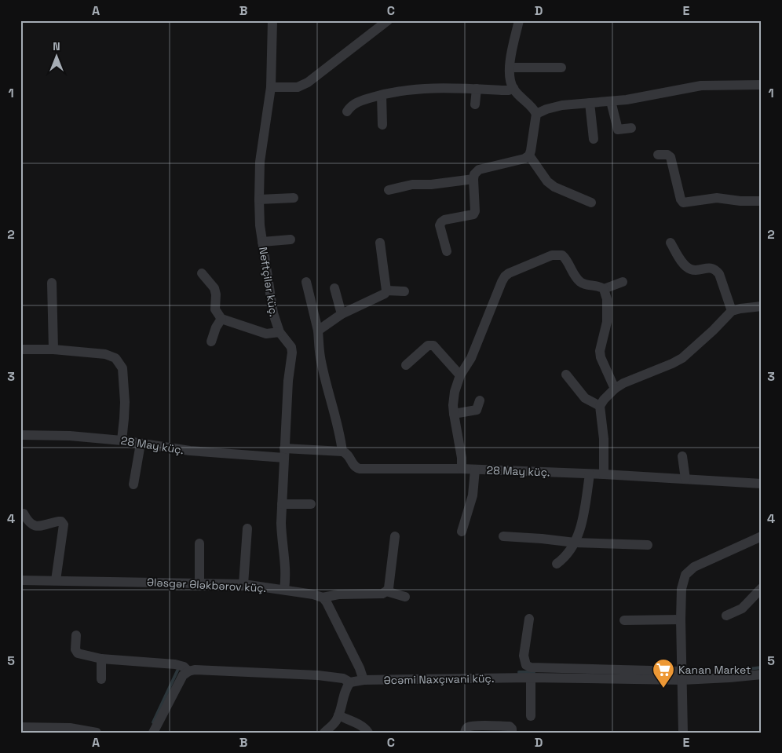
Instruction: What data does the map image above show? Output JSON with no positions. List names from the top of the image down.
{
  "streets": {
    "street": [
      "Neftçilər küç.",
      "28 May küç.",
      "Ələsgər Ələkbərov küç.",
      "Əcəmi Naxçıvani küç."
    ]
  },
  "crossings": [
    ["Neftçilər küç.", "28 May küç."],
    ["Neftçilər küç.", "Ələsgər Ələkbərov küç."]
  ],
  "places": {
    "supermarket": ["Kanan Market"]
  },
  "north": "top",
  "grid": {
    "columns": [
      "A",
      "B",
      "C",
      "D",
      "E"
    ],
    "rows": [
      "1",
      "2",
      "3",
      "4",
      "5"
    ]
  }
}
